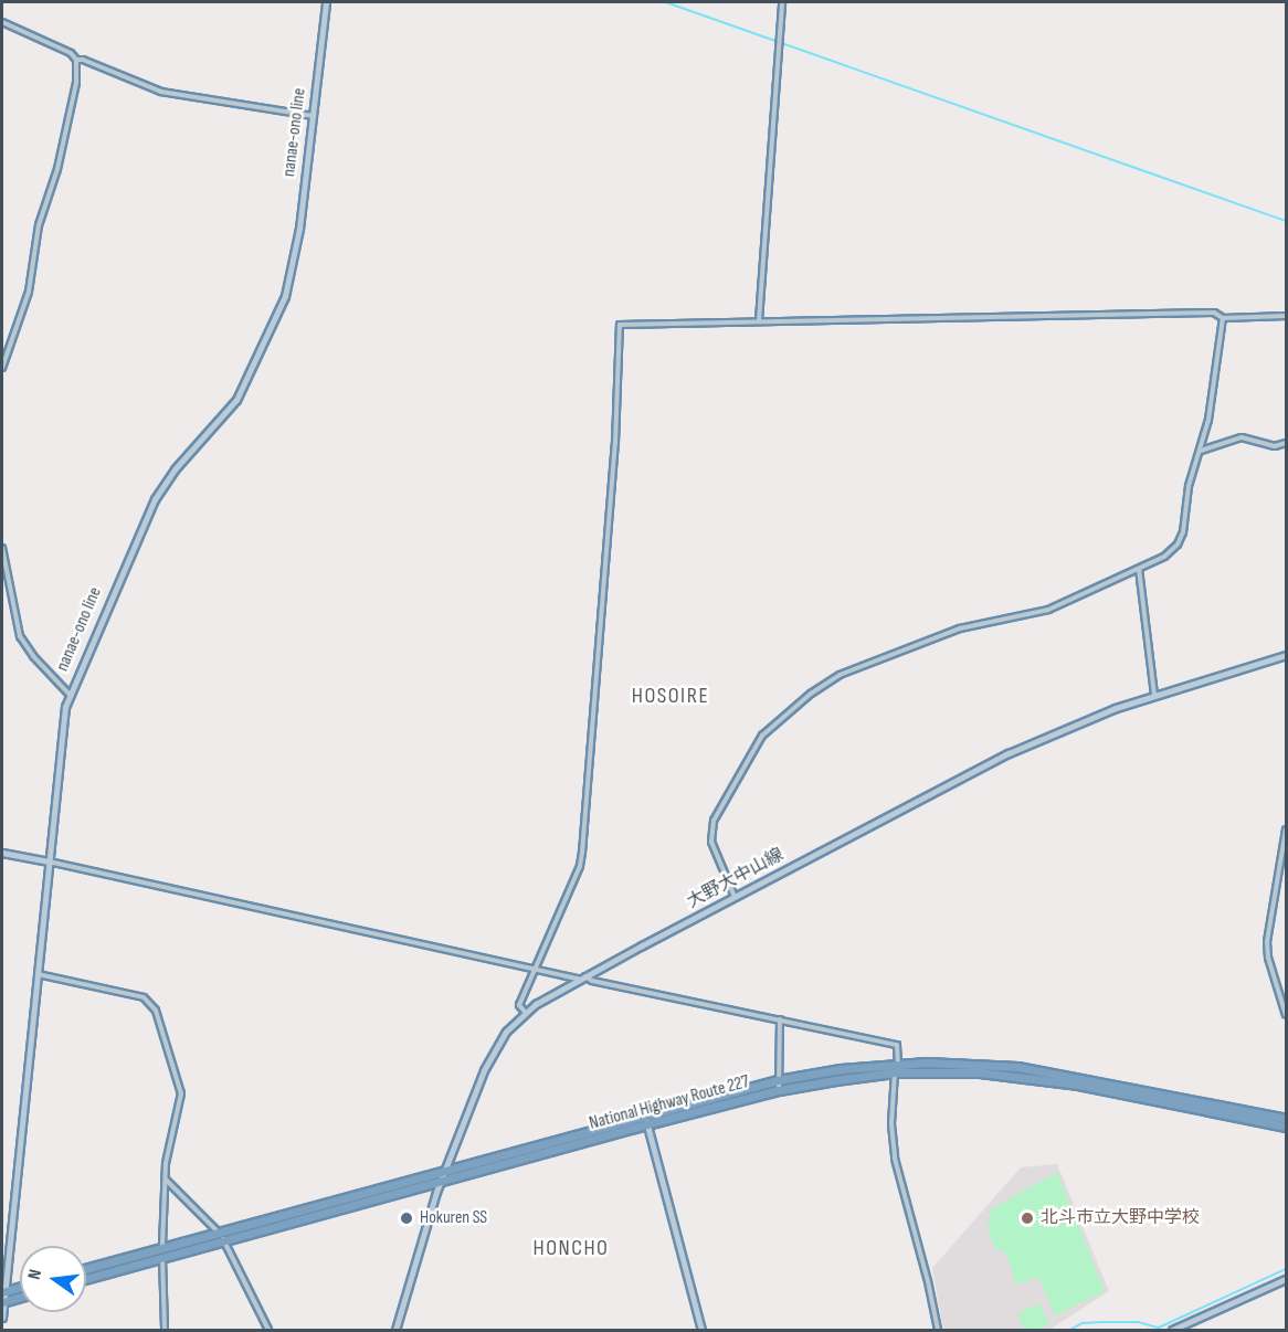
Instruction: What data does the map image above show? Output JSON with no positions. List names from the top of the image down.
{
  "streets": {
    "highway": ["National Highway Route 227"],
    "main road": ["nanae-ono line", "大野大中山線"]
  },
  "crossings": [
    ["大野大中山線", "National Highway Route 227"]
  ],
  "districts": ["HOSOIRE", "HONCHO"],
  "places": ["Hokuren SS", "北斗市立大野中学校"],
  "north": "left"
}
